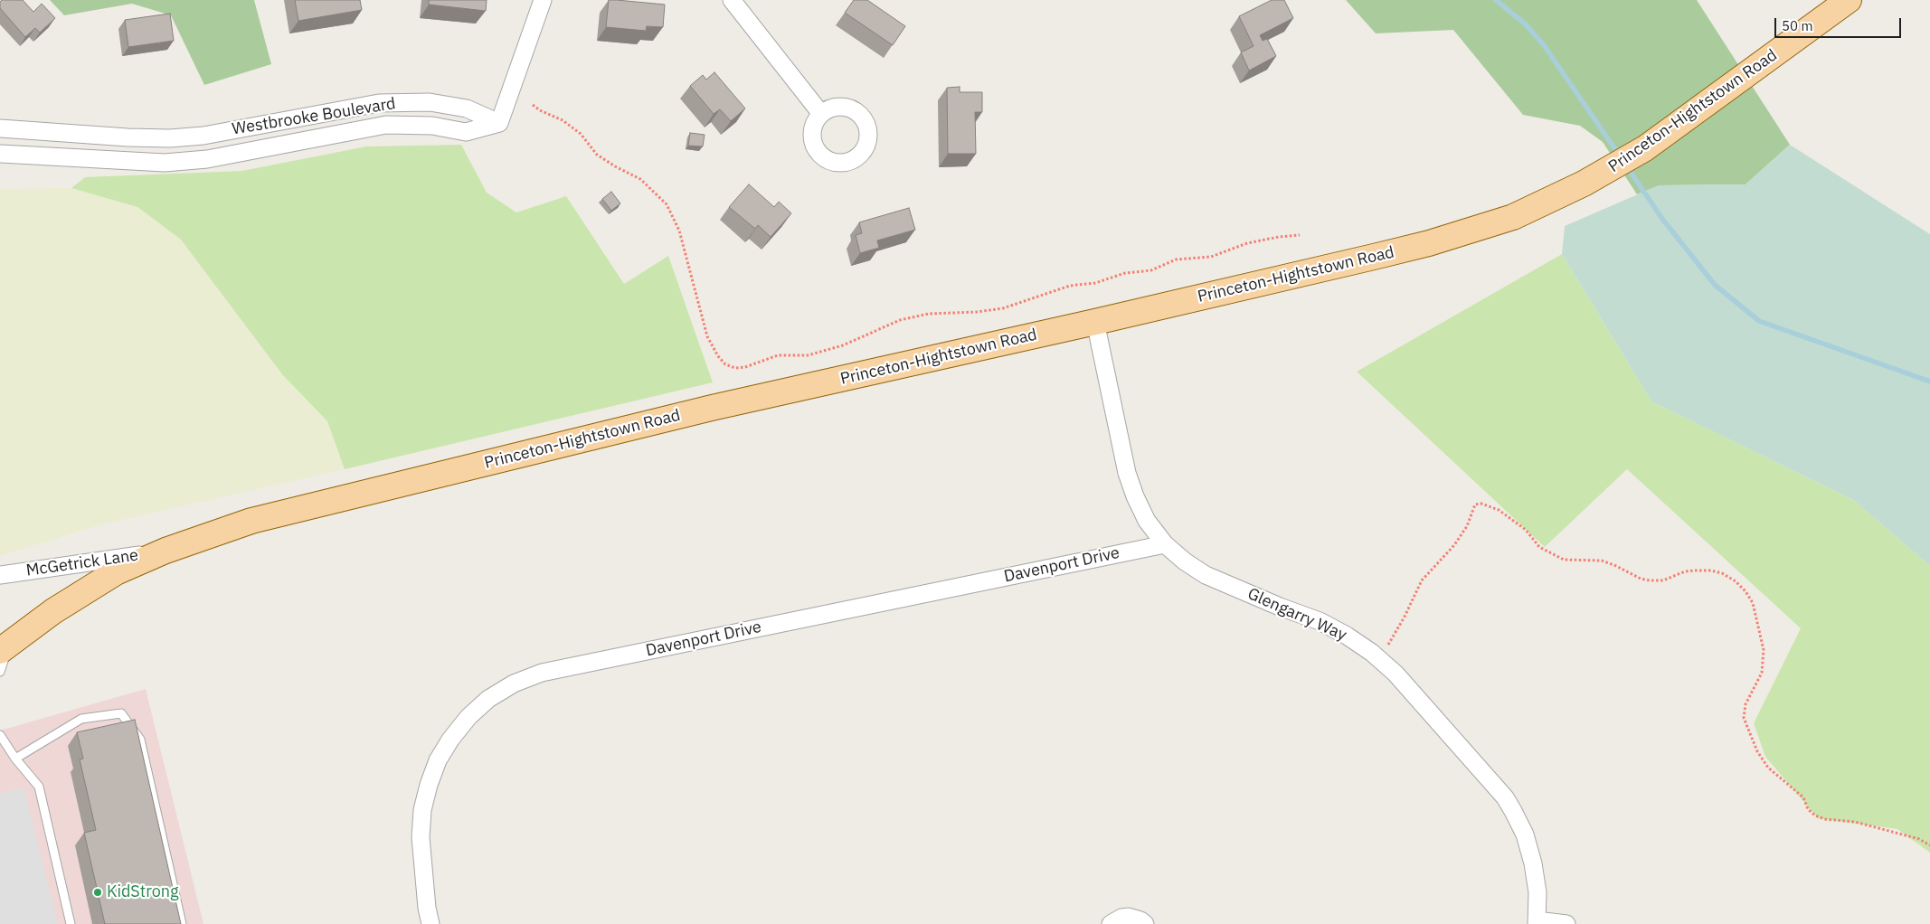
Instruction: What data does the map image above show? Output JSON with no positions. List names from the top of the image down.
{
  "streets": {
    "main road": ["Princeton-Hightstown Road"],
    "street": [
      "Westbrooke Boulevard",
      "McGetrick Lane",
      "Davenport Drive",
      "Glengarry Way"
    ]
  },
  "crossings": [
    ["Princeton-Hightstown Road", "McGetrick Lane"],
    ["Princeton-Hightstown Road", "Glengarry Way"],
    ["Davenport Drive", "Glengarry Way"]
  ],
  "places": ["KidStrong"],
  "scale_bar": "50 m"
}
